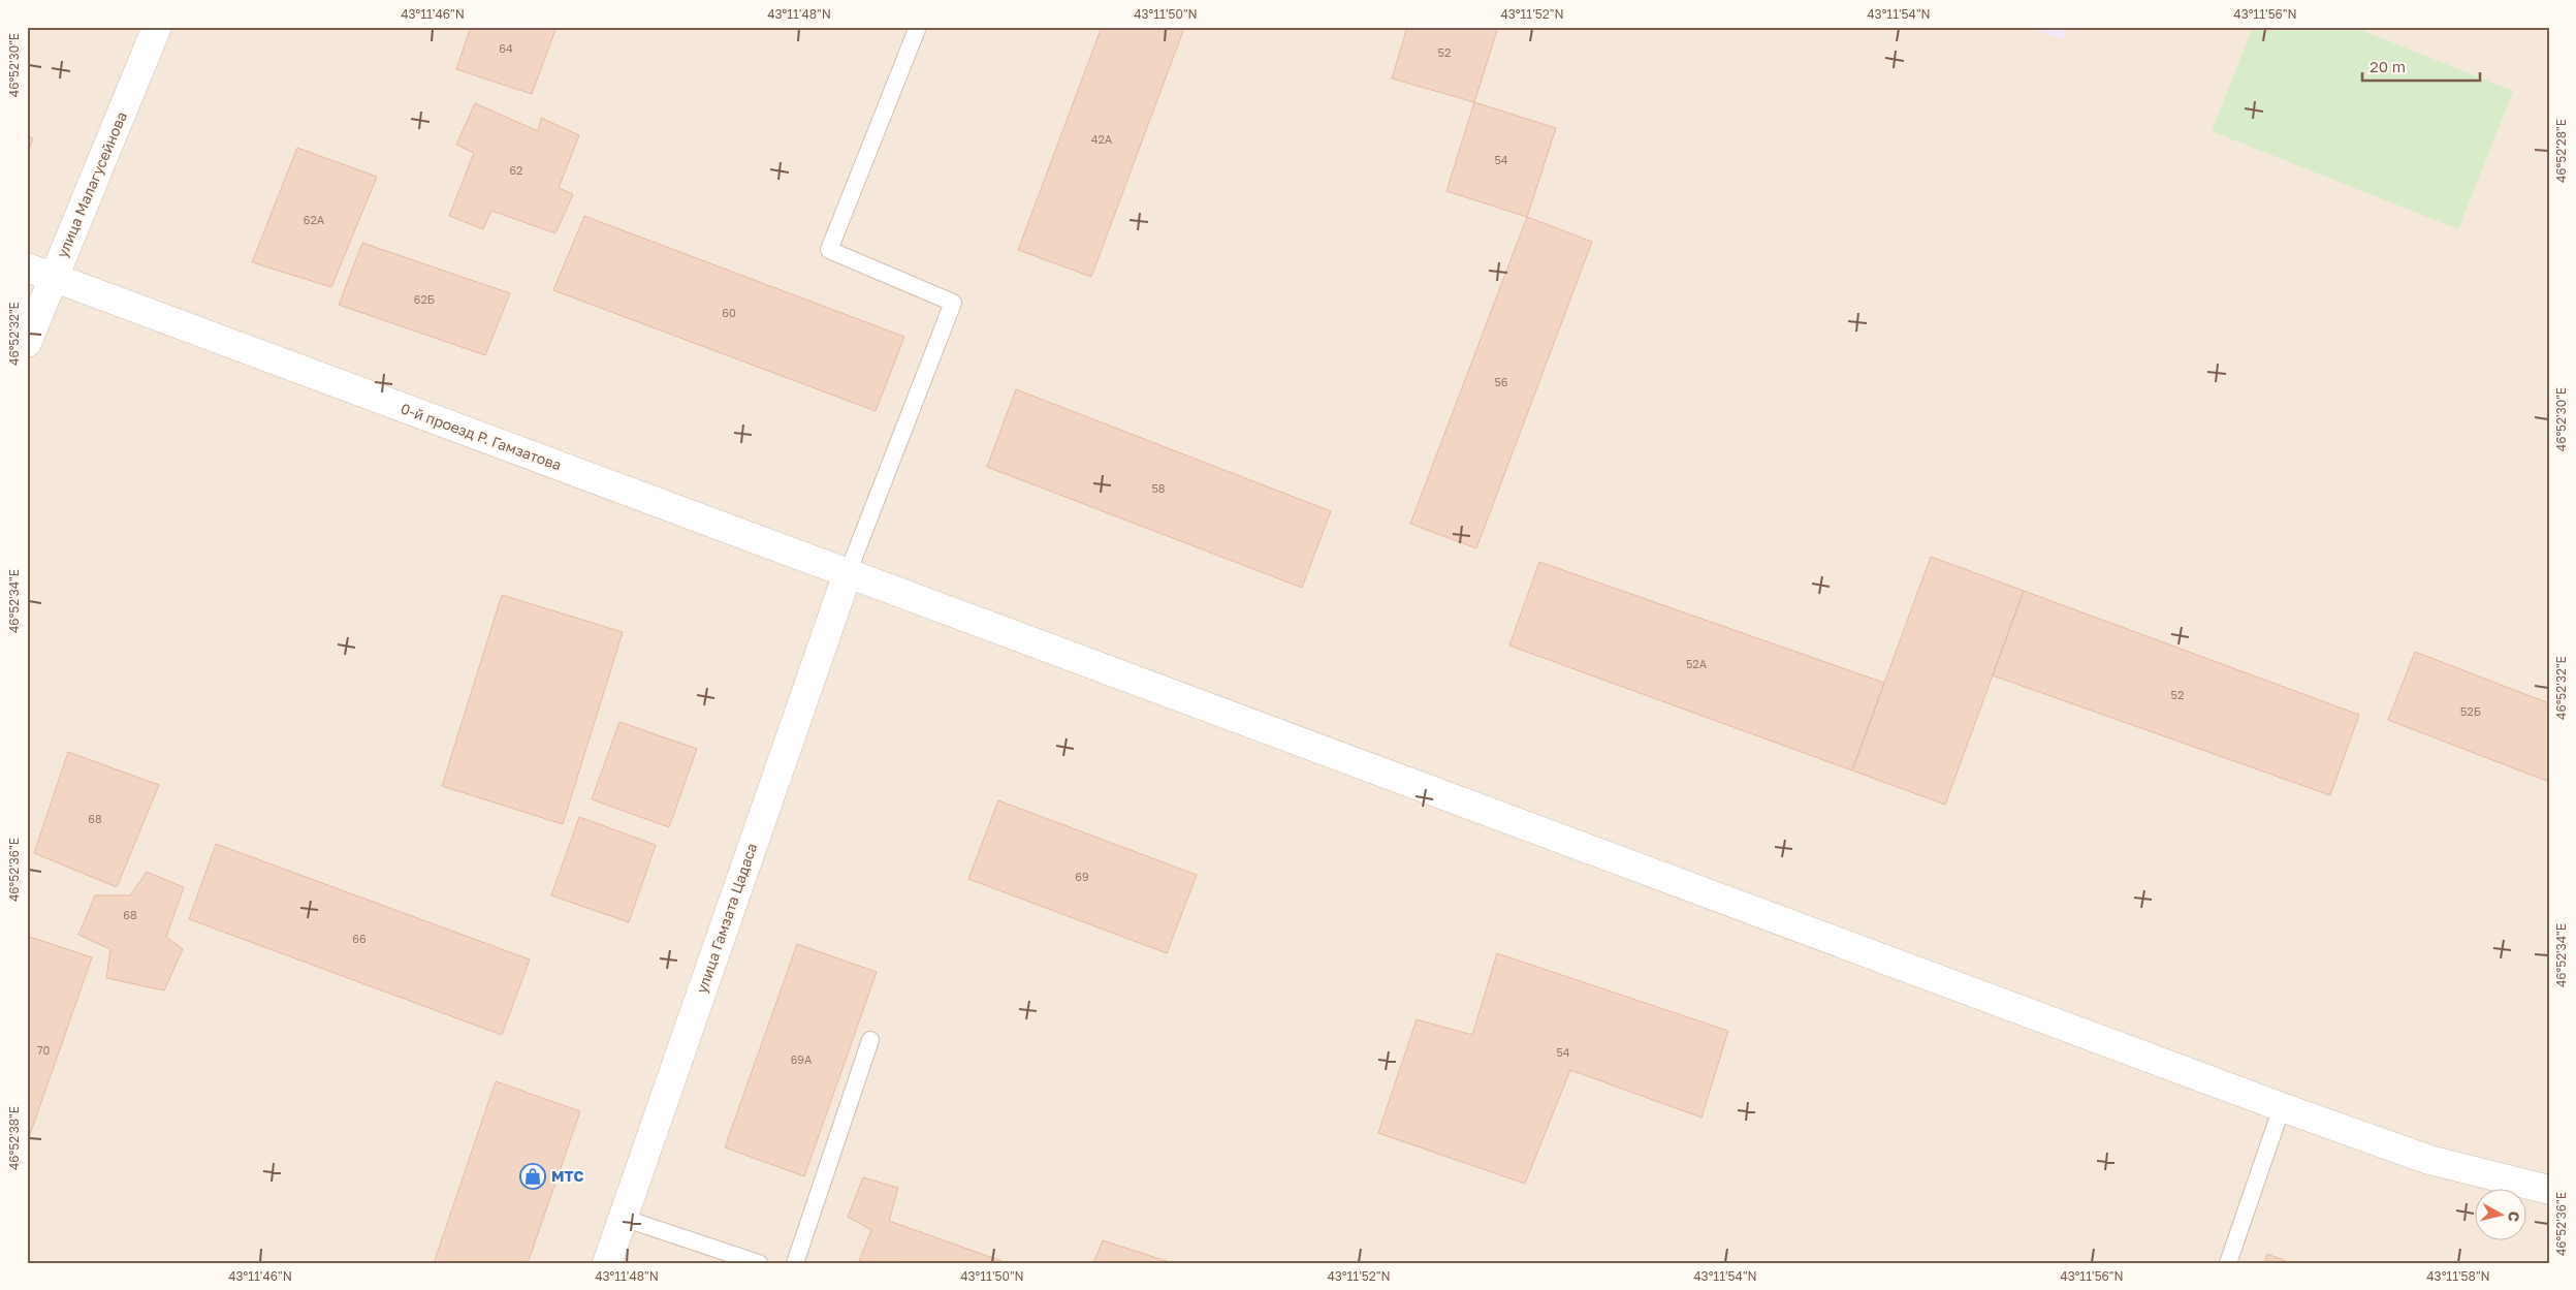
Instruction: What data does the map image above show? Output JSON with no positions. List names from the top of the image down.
{
  "streets": {
    "street": ["улица Малагусейнова", "0-й проезд Р. Гамзатова", "улица Гамзата Цадаса"]
  },
  "crossings": [
    ["улица Малагусейнова", "0-й проезд Р. Гамзатова"],
    ["0-й проезд Р. Гамзатова", "улица Гамзата Цадаса"]
  ],
  "places": {
    "shop": ["МТС"]
  },
  "house_numbers": [
    "64",
    "52",
    "42А",
    "54",
    "62",
    "62А",
    "62Б",
    "60",
    "56",
    "58",
    "52А",
    "52",
    "52Б",
    "68",
    "69",
    "68",
    "66",
    "70",
    "54",
    "69А"
  ],
  "scale_bar": "20 m",
  "north": "right",
  "coordinates": [
    "43°11'46\"N",
    "43°11'48\"N",
    "43°11'50\"N",
    "43°11'52\"N",
    "43°11'54\"N",
    "43°11'56\"N",
    "46°52'30\"E",
    "46°52'28\"E",
    "46°52'32\"E",
    "46°52'34\"E",
    "46°52'36\"E",
    "46°52'38\"E",
    "43°11'58\"N"
  ]
}
